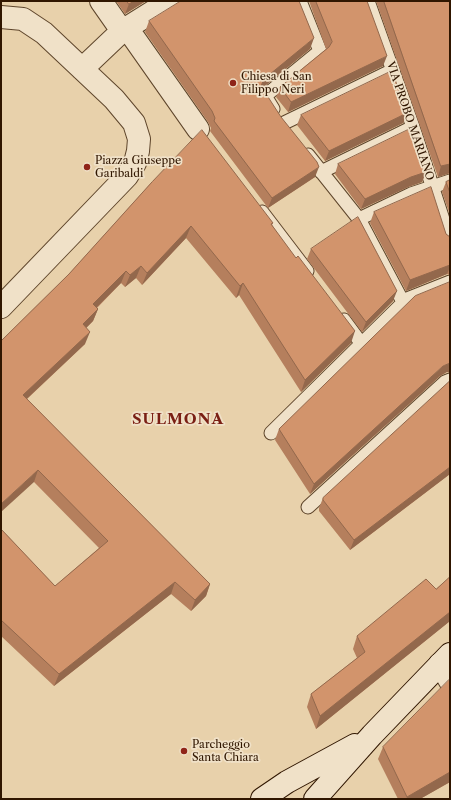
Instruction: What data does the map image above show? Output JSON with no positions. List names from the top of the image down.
{
  "streets": {
    "lane": ["VIA PROBO MARIANO"]
  },
  "districts": ["SULMONA"],
  "places": ["Chiesa di San Filippo Neri", "Piazza Giuseppe Garibaldi", "Parcheggio Santa Chiara"]
}
